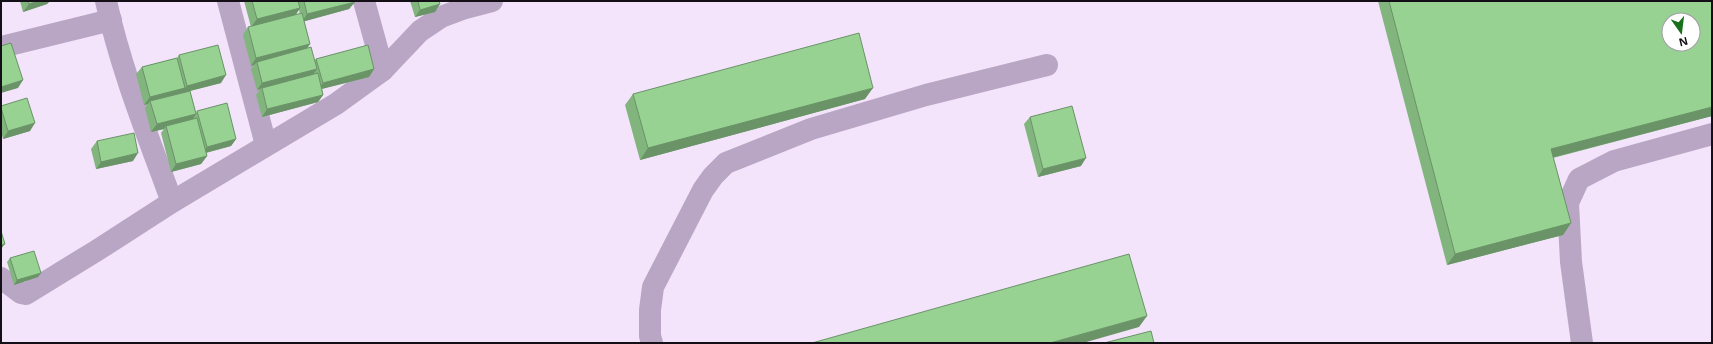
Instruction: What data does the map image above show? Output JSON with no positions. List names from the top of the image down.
{
  "north": "bottom"
}
